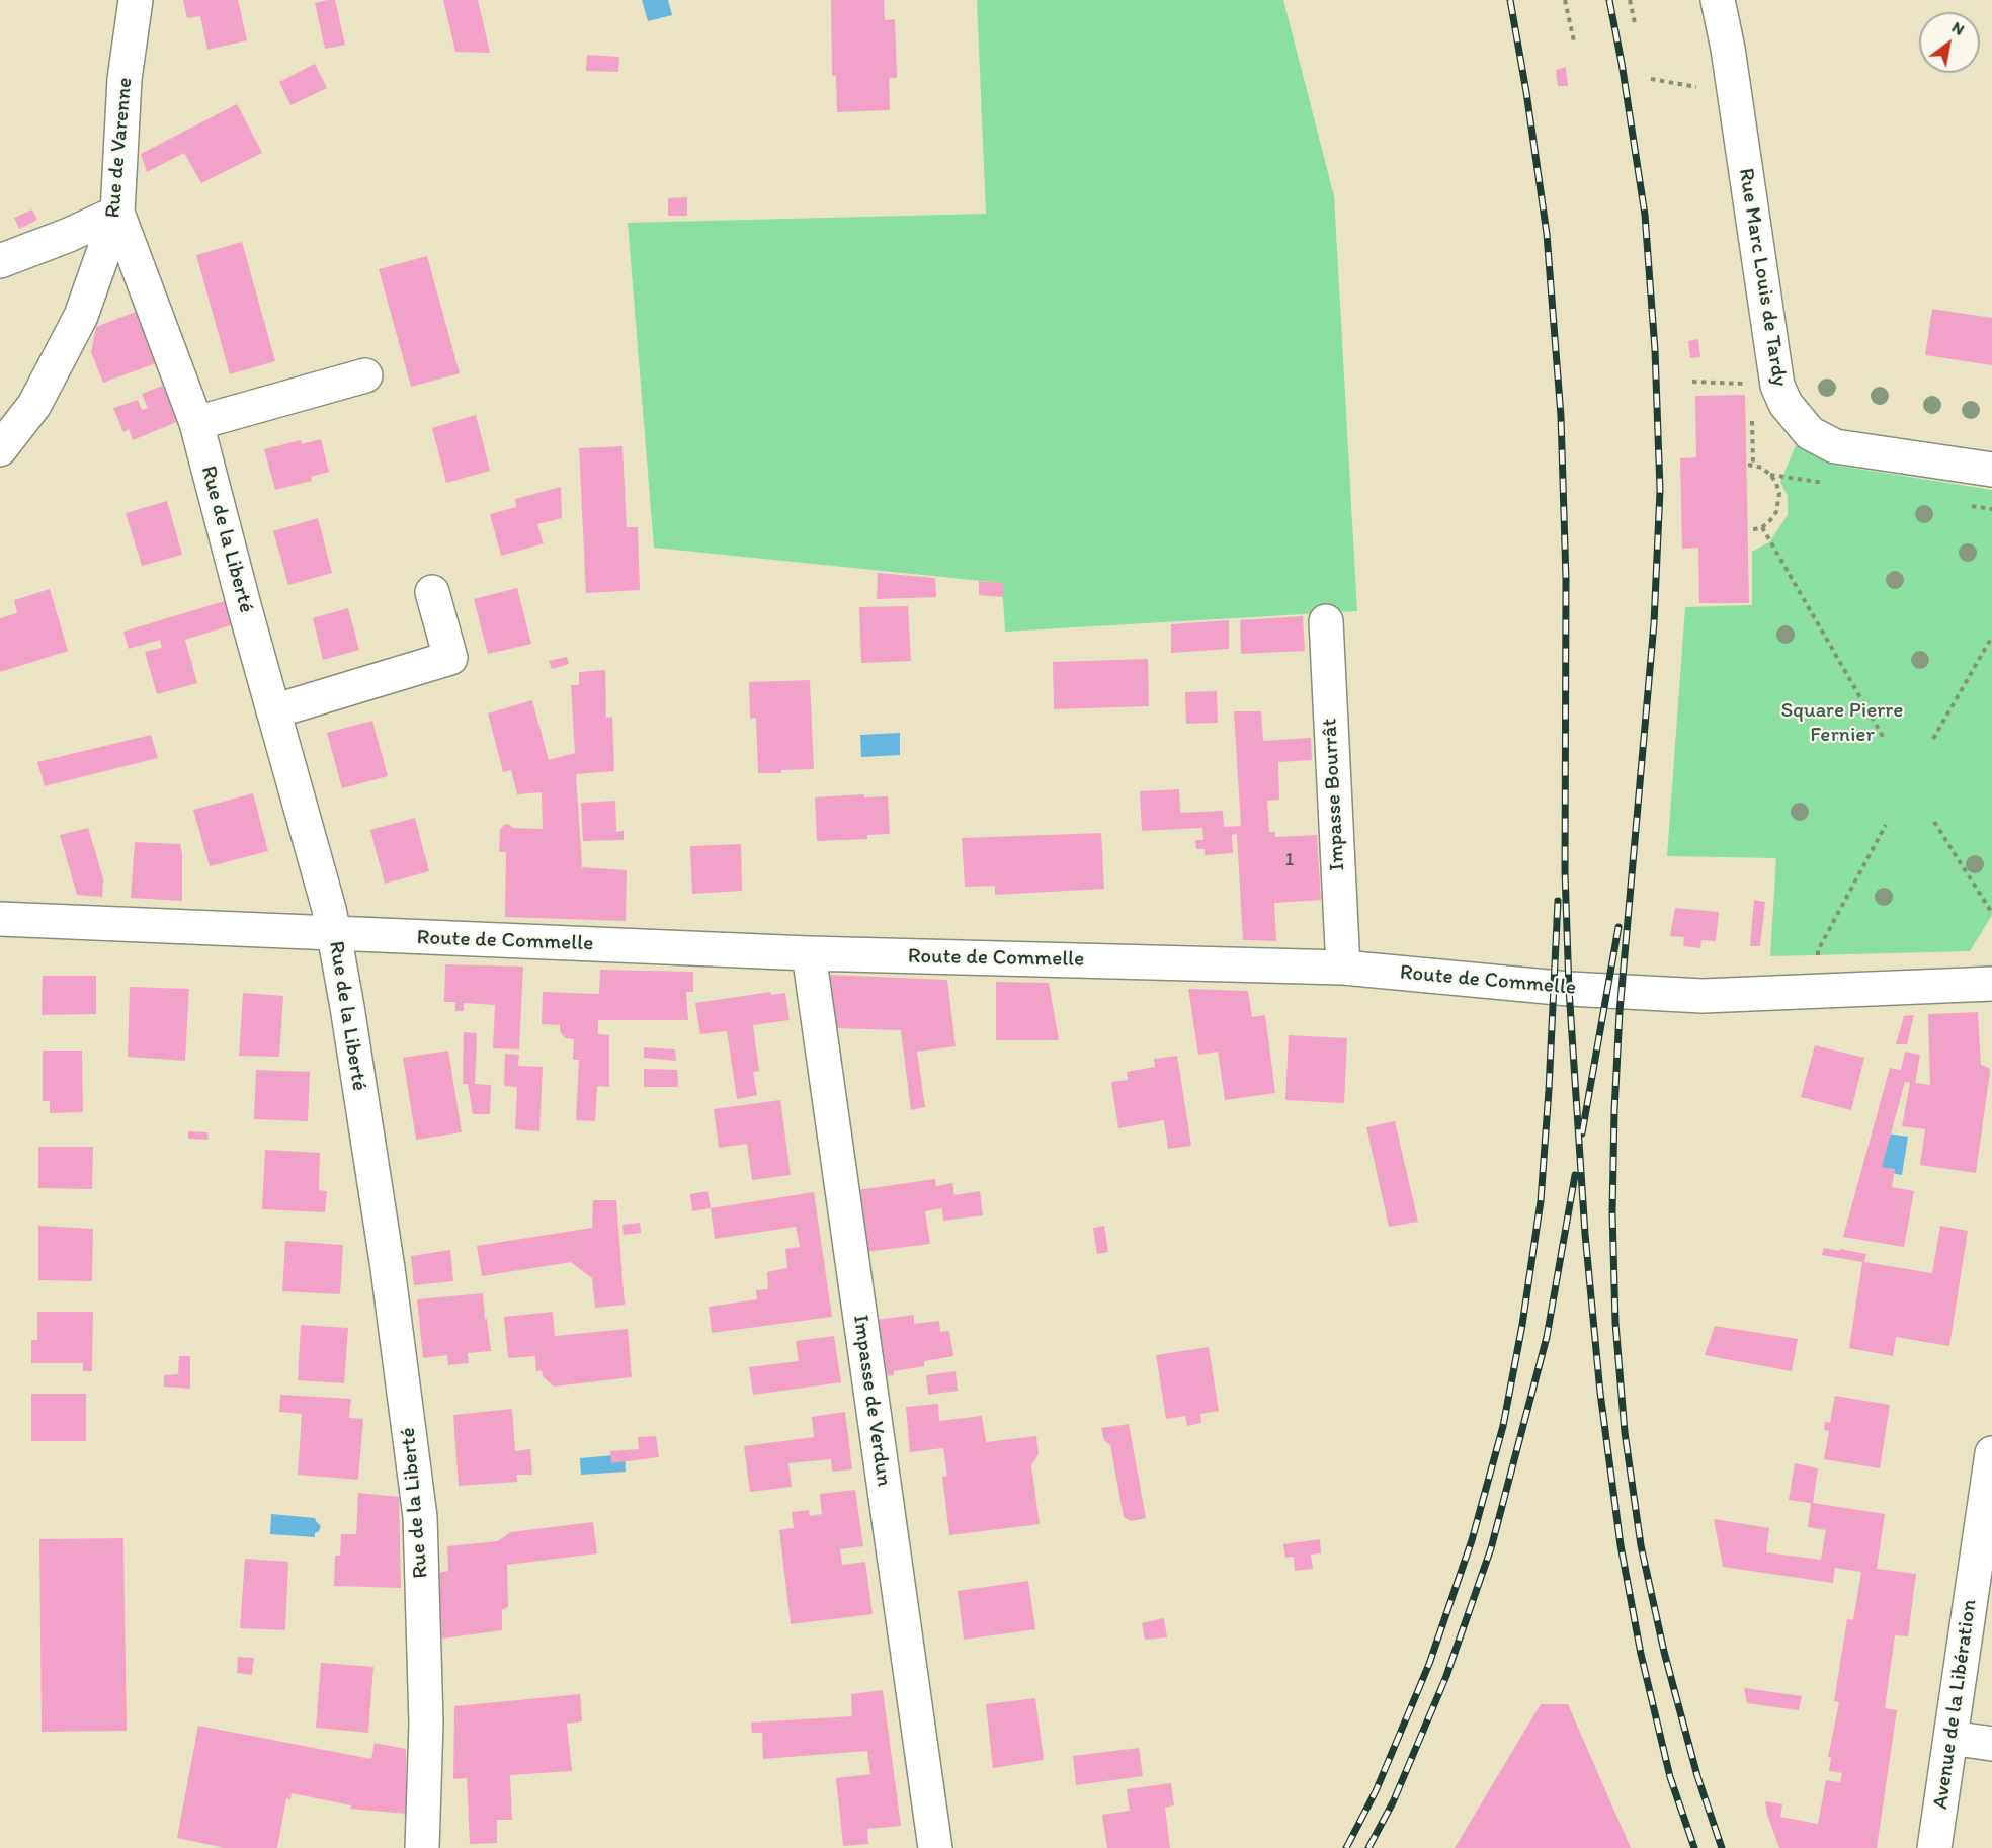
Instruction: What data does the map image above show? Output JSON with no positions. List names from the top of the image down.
{
  "streets": {
    "street": [
      "Rue de Varenne",
      "Rue Marc Louis de Tardy",
      "Rue de la Liberté",
      "Impasse Bourrât",
      "Route de Commelle",
      "Impasse de Verdun",
      "Avenue de la Libération"
    ]
  },
  "crossings": [
    ["Rue de Varenne", "Rue de la Liberté"],
    ["Rue de la Liberté", "Route de Commelle"],
    ["Impasse Bourrât", "Route de Commelle"],
    ["Route de Commelle", "Impasse de Verdun"]
  ],
  "parks": ["Square Pierre Fernier"],
  "house_numbers": ["1"],
  "north": "top right"
}
